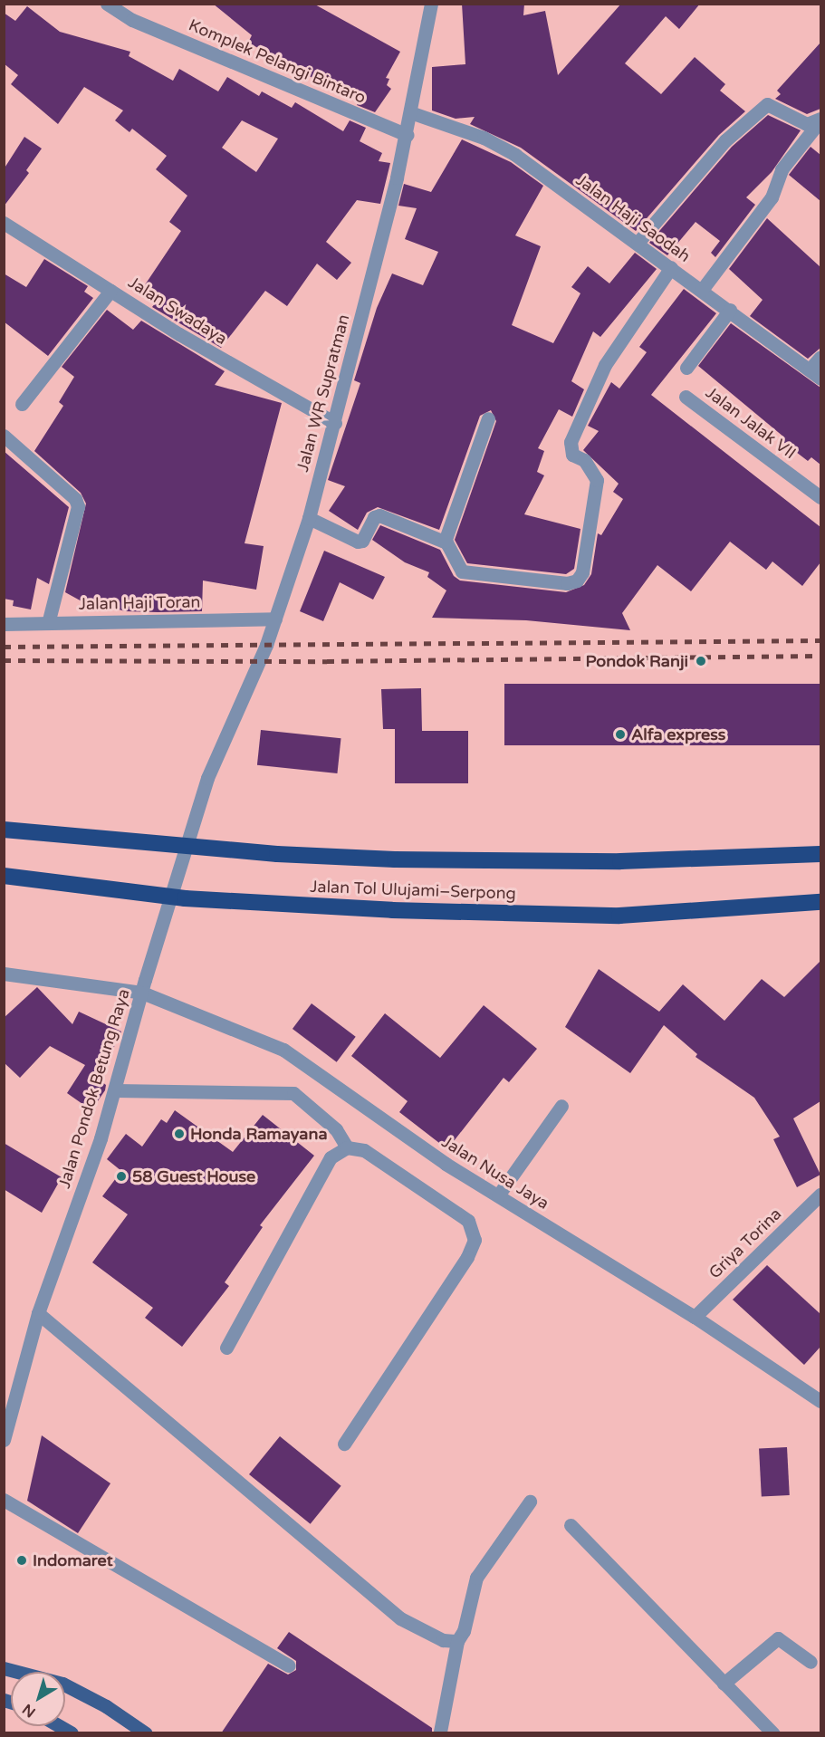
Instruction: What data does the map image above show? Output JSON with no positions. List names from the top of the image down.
{
  "streets": {
    "highway": ["Jalan Tol Ulujami–Serpong"],
    "street": [
      "Komplek Pelangi Bintaro",
      "Jalan Haji Saodah",
      "Jalan Swadaya",
      "Jalan WR Supratman",
      "Jalan Jalak VII",
      "Jalan Haji Toran",
      "Jalan Pondok Betung Raya",
      "Jalan Nusa Jaya",
      "Griya Torina"
    ]
  },
  "crossings": [
    ["Komplek Pelangi Bintaro", "Jalan WR Supratman"],
    ["Jalan Haji Saodah", "Jalan WR Supratman"],
    ["Jalan Swadaya", "Jalan WR Supratman"],
    ["Jalan WR Supratman", "Jalan Haji Toran"],
    ["Jalan WR Supratman", "Jalan Pondok Betung Raya"],
    ["Jalan Pondok Betung Raya", "Jalan Nusa Jaya"],
    ["Jalan Nusa Jaya", "Griya Torina"]
  ],
  "places": [
    "Pondok Ranji",
    "Alfa express",
    "Honda Ramayana",
    "58 Guest House",
    "Indomaret"
  ],
  "north": "bottom left"
}
